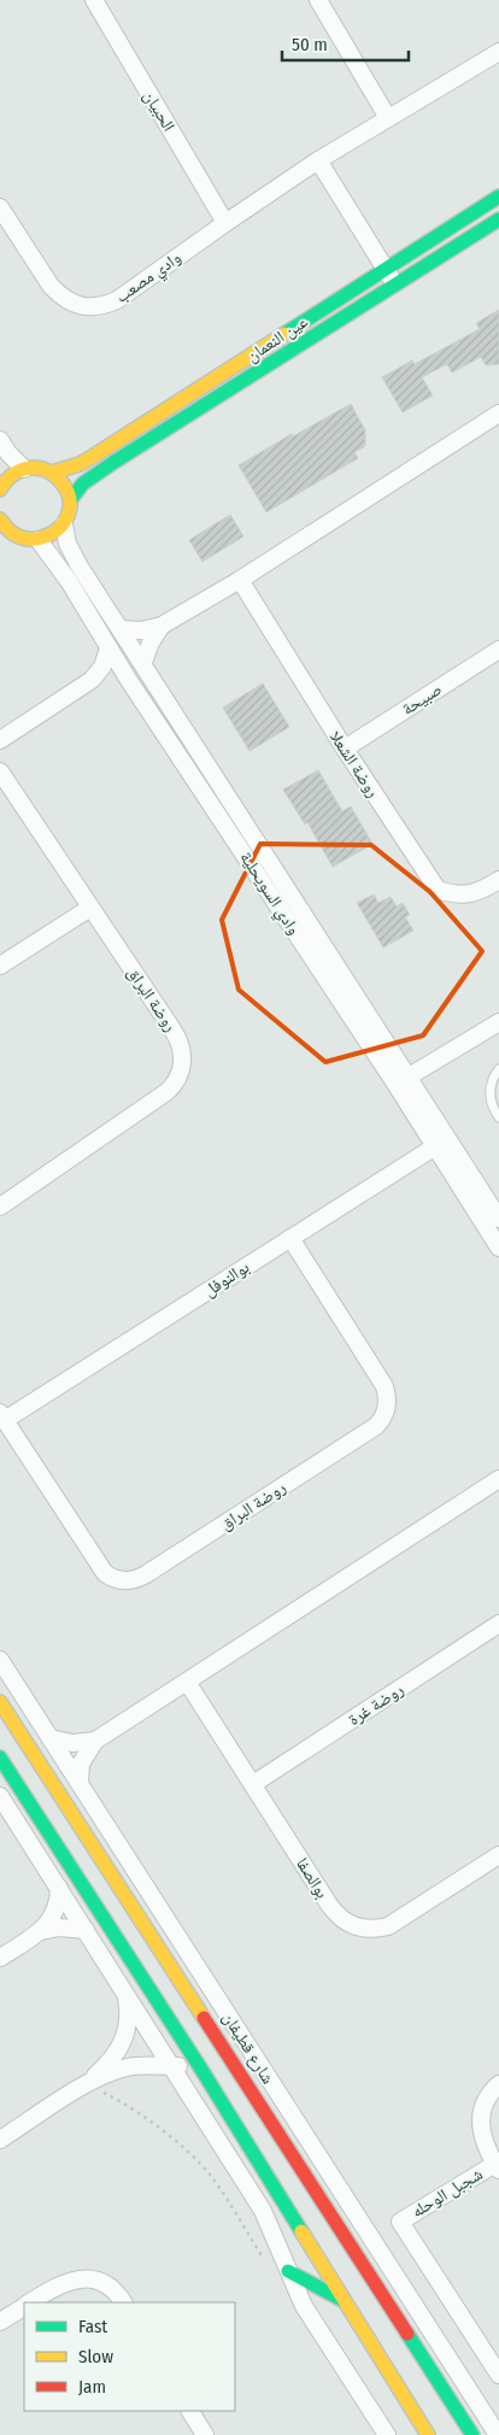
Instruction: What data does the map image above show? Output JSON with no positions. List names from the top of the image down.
{
  "streets": {
    "street": [
      "الحبيان",
      "وادي مصعب",
      "عين النعمان",
      "صبيحة",
      "روضة الشعلا",
      "وادي السويحلية",
      "روضة البراق",
      "بوالنوفل",
      "روضة غرة",
      "بوالصفا",
      "شارع قطيفان",
      "شجبل الوحله"
    ]
  },
  "crossings": [
    ["الحبيان", "وادي مصعب"],
    ["صبيحة", "روضة الشعلا"],
    ["وادي السويحلية", "بوالنوفل"],
    ["روضة البراق", "بوالنوفل"],
    ["روضة غرة", "بوالصفا"]
  ],
  "legend": ["Fast", "Slow", "Jam"],
  "scale_bar": "50 m"
}
